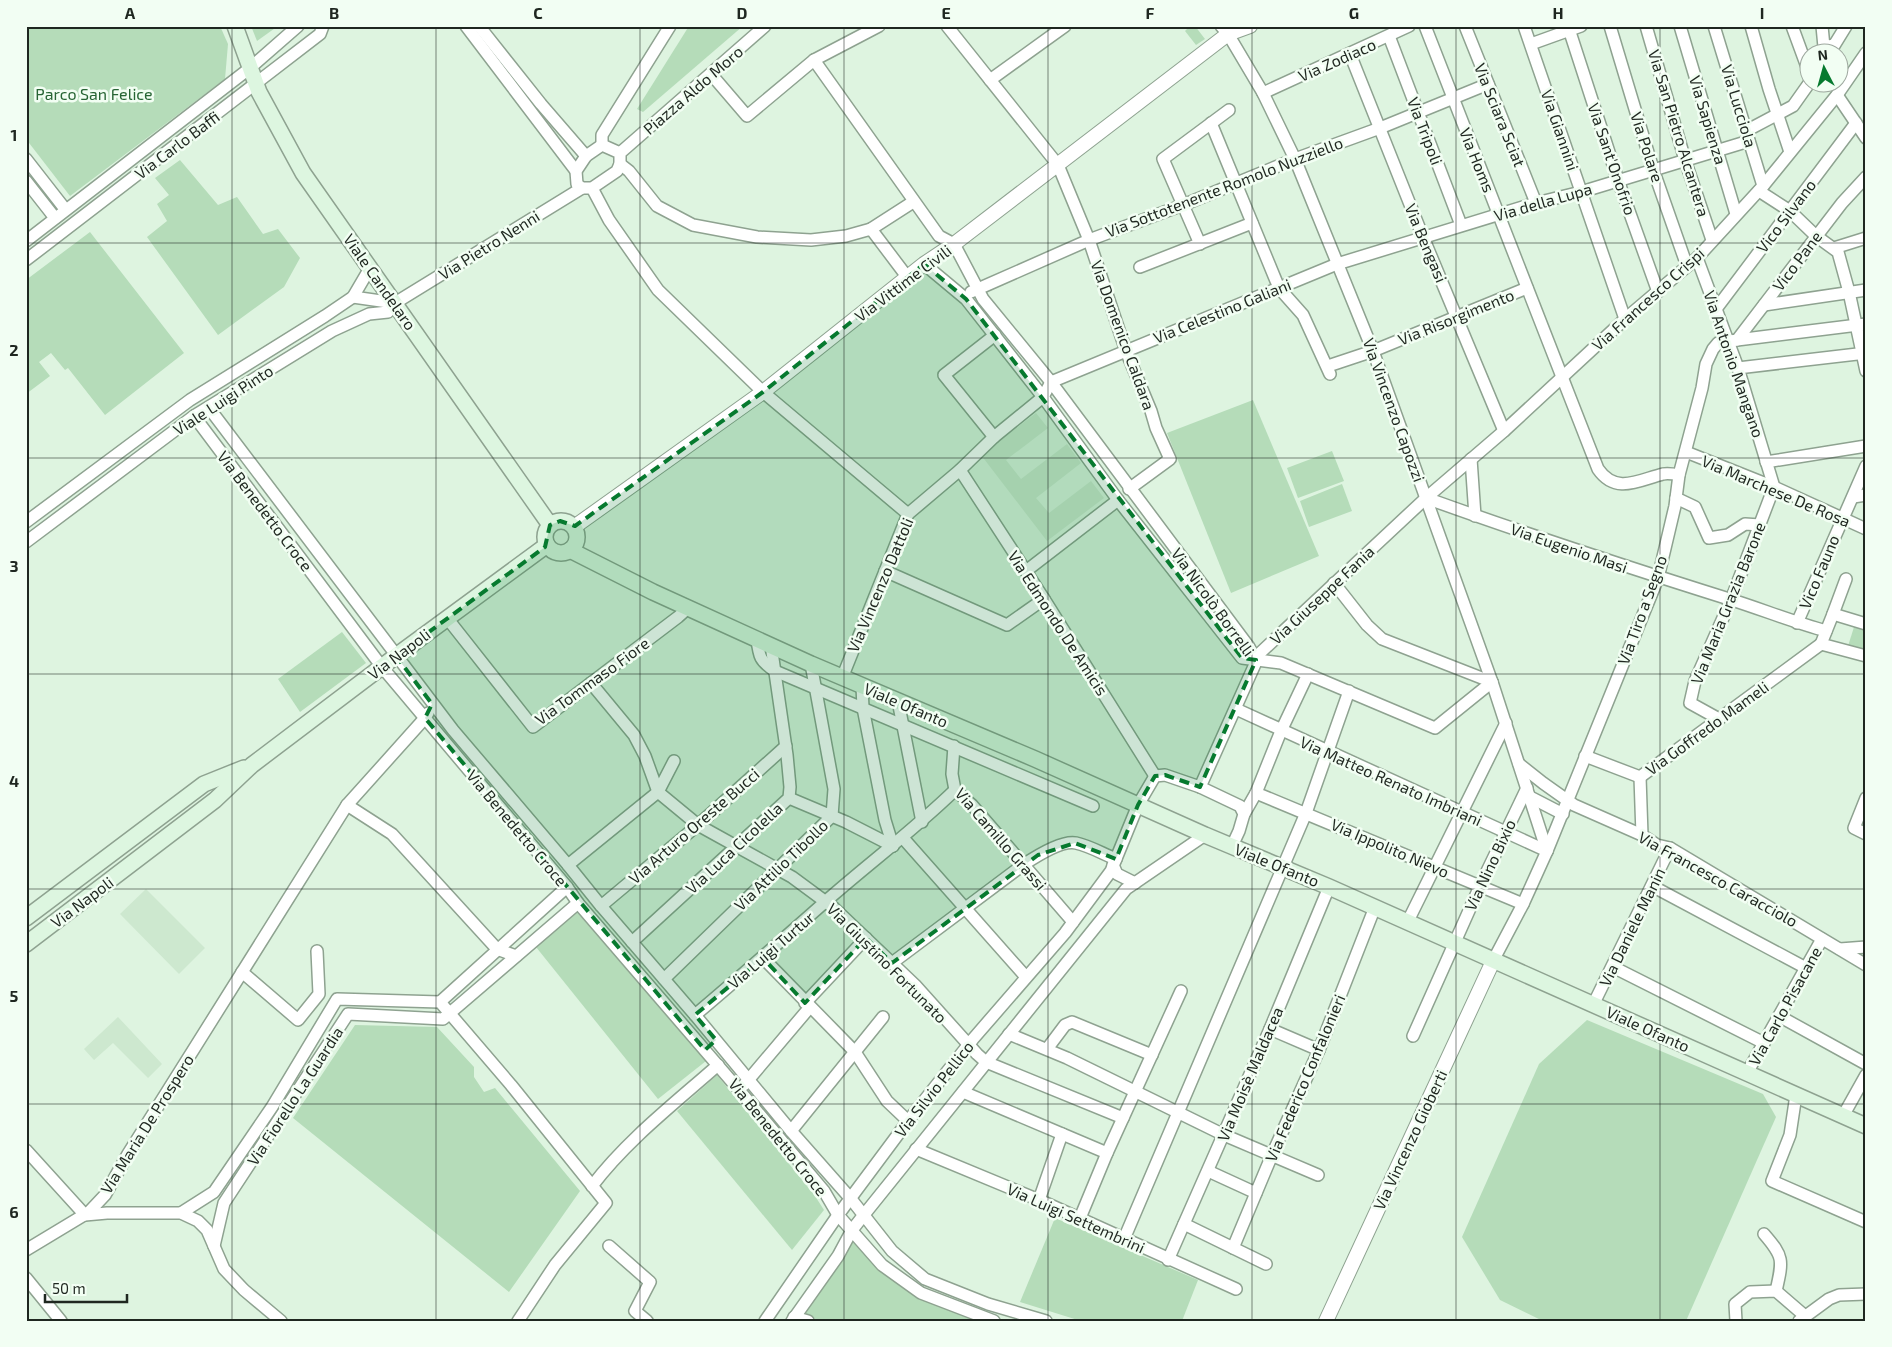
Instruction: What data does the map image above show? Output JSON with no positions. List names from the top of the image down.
{
  "streets": {
    "main road": ["Viale Candelaro", "Via Napoli", "Viale Ofanto"],
    "street": [
      "Via Zodiaco",
      "Piazza Aldo Moro",
      "Via Lucciola",
      "Via Sciara Sciat",
      "Via Sapienza",
      "Via Giannini",
      "Via Tripoli",
      "Via San Pietro Alcantera",
      "Via Carlo Baffi",
      "Via Polare",
      "Via Sant'Onofrio",
      "Via Homs",
      "Via Sottotenente Romolo Nuzziello",
      "Via della Lupa",
      "Vico Silvano",
      "Via Bengasi",
      "Via Pietro Nenni",
      "Vico Pane",
      "Via Vittime Civili",
      "Via Francesco Crispi",
      "Via Celestino Galiani",
      "Via Risorgimento",
      "Via Domenico Caldara",
      "Via Antonio Mangano",
      "Viale Luigi Pinto",
      "Via Vincenzo Capozzi",
      "Via Marchese De Rosa",
      "Via Benedetto Croce",
      "Via Eugenio Masi",
      "Vico Fauno",
      "Via Vincenzo Dattoli",
      "Via Giuseppe Fania",
      "Via Nicolò Borrelli",
      "Via Maria Grazia Barone",
      "Via Tiro a Segno",
      "Via Edmondo De Amicis",
      "Via Tommaso Fiore",
      "Via Goffredo Mameli",
      "Via Matteo Renato Imbriani",
      "Via Arturo Oreste Bucci",
      "Via Camillo Grassi",
      "Via Luca Cicolella",
      "Via Ippolito Nievo",
      "Via Attilio Tibollo",
      "Via Nino Bixio",
      "Via Francesco Caracciolo",
      "Via Daniele Manin",
      "Via Luigi Turtur",
      "Via Giustino Fortunato",
      "Via Carlo Pisacane",
      "Via Moisè Maldacea",
      "Via Federico Confalonieri",
      "Via Silvio Pellico",
      "Via Fiorello La Guardia",
      "Via Maria De Prospero",
      "Via Vincenzo Gioberti",
      "Via Luigi Settembrini"
    ]
  },
  "crossings": [
    ["Via Zodiaco", "Via Tripoli"],
    ["Via Zodiaco", "Via Bengasi"],
    ["Via Zodiaco", "Via Vincenzo Capozzi"],
    ["Piazza Aldo Moro", "Via Pietro Nenni"],
    ["Via Lucciola", "Via della Lupa"],
    ["Via Lucciola", "Via Francesco Crispi"],
    ["Via Sciara Sciat", "Via Sottotenente Romolo Nuzziello"],
    ["Via Sciara Sciat", "Via della Lupa"],
    ["Via Sapienza", "Via della Lupa"],
    ["Via Sapienza", "Via Francesco Crispi"],
    ["Via Giannini", "Via della Lupa"],
    ["Via Giannini", "Via Francesco Crispi"],
    ["Via Tripoli", "Via Sottotenente Romolo Nuzziello"],
    ["Via Tripoli", "Via della Lupa"],
    ["Via San Pietro Alcantera", "Via della Lupa"],
    ["Via San Pietro Alcantera", "Via Francesco Crispi"],
    ["Via Carlo Baffi", "Viale Candelaro"],
    ["Via Polare", "Via della Lupa"],
    ["Via Polare", "Via Francesco Crispi"],
    ["Via Sant'Onofrio", "Via della Lupa"],
    ["Via Sant'Onofrio", "Via Francesco Crispi"],
    ["Via Homs", "Via Sottotenente Romolo Nuzziello"],
    ["Via Homs", "Via della Lupa"],
    ["Via Homs", "Via Francesco Crispi"],
    ["Via Homs", "Via Risorgimento"],
    ["Via Homs", "Via Tiro a Segno"],
    ["Via Sottotenente Romolo Nuzziello", "Via Bengasi"],
    ["Via Sottotenente Romolo Nuzziello", "Via Domenico Caldara"],
    ["Via Sottotenente Romolo Nuzziello", "Via Vincenzo Capozzi"],
    ["Via Sottotenente Romolo Nuzziello", "Via Nicolò Borrelli"],
    ["Via della Lupa", "Via Bengasi"],
    ["Via della Lupa", "Via Celestino Galiani"],
    ["Via della Lupa", "Via Vincenzo Capozzi"],
    ["Vico Silvano", "Via Antonio Mangano"],
    ["Via Bengasi", "Via Francesco Crispi"],
    ["Via Bengasi", "Via Risorgimento"],
    ["Via Pietro Nenni", "Viale Candelaro"],
    ["Via Pietro Nenni", "Viale Luigi Pinto"],
    ["Vico Pane", "Via Antonio Mangano"],
    ["Vico Pane", "Via Tiro a Segno"],
    ["Viale Candelaro", "Via Vittime Civili"],
    ["Viale Candelaro", "Viale Luigi Pinto"],
    ["Viale Candelaro", "Via Napoli"],
    ["Viale Candelaro", "Viale Ofanto"],
    ["Via Vittime Civili", "Via Domenico Caldara"],
    ["Via Vittime Civili", "Via Vincenzo Capozzi"],
    ["Via Vittime Civili", "Via Nicolò Borrelli"],
    ["Via Vittime Civili", "Via Napoli"],
    ["Via Vittime Civili", "Viale Ofanto"],
    ["Via Francesco Crispi", "Via Antonio Mangano"],
    ["Via Francesco Crispi", "Via Vincenzo Capozzi"],
    ["Via Francesco Crispi", "Via Eugenio Masi"],
    ["Via Francesco Crispi", "Via Giuseppe Fania"],
    ["Via Celestino Galiani", "Via Risorgimento"],
    ["Via Celestino Galiani", "Via Domenico Caldara"],
    ["Via Celestino Galiani", "Via Vincenzo Capozzi"],
    ["Via Celestino Galiani", "Via Vincenzo Dattoli"],
    ["Via Celestino Galiani", "Via Nicolò Borrelli"],
    ["Via Risorgimento", "Via Vincenzo Capozzi"],
    ["Via Domenico Caldara", "Via Nicolò Borrelli"],
    ["Via Antonio Mangano", "Via Tiro a Segno"],
    ["Viale Luigi Pinto", "Via Benedetto Croce"],
    ["Via Vincenzo Capozzi", "Via Eugenio Masi"],
    ["Via Vincenzo Capozzi", "Via Giuseppe Fania"],
    ["Via Vincenzo Capozzi", "Via Tiro a Segno"],
    ["Via Vincenzo Capozzi", "Via Matteo Renato Imbriani"],
    ["Via Vincenzo Capozzi", "Via Nino Bixio"],
    ["Via Vincenzo Capozzi", "Via Francesco Caracciolo"],
    ["Via Marchese De Rosa", "Vico Fauno"],
    ["Via Marchese De Rosa", "Via Maria Grazia Barone"],
    ["Via Marchese De Rosa", "Via Tiro a Segno"],
    ["Via Benedetto Croce", "Via Napoli"],
    ["Via Benedetto Croce", "Via Arturo Oreste Bucci"],
    ["Via Benedetto Croce", "Via Luca Cicolella"],
    ["Via Benedetto Croce", "Via Attilio Tibollo"],
    ["Via Benedetto Croce", "Via Luigi Turtur"],
    ["Via Benedetto Croce", "Via Silvio Pellico"],
    ["Via Benedetto Croce", "Via Maria De Prospero"],
    ["Via Eugenio Masi", "Vico Fauno"],
    ["Via Eugenio Masi", "Via Giuseppe Fania"],
    ["Via Eugenio Masi", "Via Maria Grazia Barone"],
    ["Via Eugenio Masi", "Via Tiro a Segno"],
    ["Via Vincenzo Dattoli", "Via Nicolò Borrelli"],
    ["Via Vincenzo Dattoli", "Via Edmondo De Amicis"],
    ["Via Vincenzo Dattoli", "Viale Ofanto"],
    ["Via Giuseppe Fania", "Via Nicolò Borrelli"],
    ["Via Giuseppe Fania", "Via Matteo Renato Imbriani"],
    ["Via Maria Grazia Barone", "Via Goffredo Mameli"],
    ["Via Tiro a Segno", "Viale Ofanto"],
    ["Via Tiro a Segno", "Via Goffredo Mameli"],
    ["Via Tiro a Segno", "Via Matteo Renato Imbriani"],
    ["Via Tiro a Segno", "Via Ippolito Nievo"],
    ["Via Tiro a Segno", "Via Francesco Caracciolo"],
    ["Via Tiro a Segno", "Via Vincenzo Gioberti"],
    ["Via Edmondo De Amicis", "Via Silvio Pellico"],
    ["Via Napoli", "Via Tommaso Fiore"],
    ["Via Napoli", "Viale Ofanto"],
    ["Via Tommaso Fiore", "Viale Ofanto"],
    ["Viale Ofanto", "Via Camillo Grassi"],
    ["Viale Ofanto", "Via Luca Cicolella"],
    ["Viale Ofanto", "Via Attilio Tibollo"],
    ["Viale Ofanto", "Via Nino Bixio"],
    ["Viale Ofanto", "Via Daniele Manin"],
    ["Viale Ofanto", "Via Carlo Pisacane"],
    ["Viale Ofanto", "Via Moisè Maldacea"],
    ["Viale Ofanto", "Via Federico Confalonieri"],
    ["Viale Ofanto", "Via Silvio Pellico"],
    ["Viale Ofanto", "Via Vincenzo Gioberti"],
    ["Via Matteo Renato Imbriani", "Via Nino Bixio"],
    ["Via Arturo Oreste Bucci", "Via Luca Cicolella"],
    ["Via Arturo Oreste Bucci", "Via Giustino Fortunato"],
    ["Via Camillo Grassi", "Via Luigi Turtur"],
    ["Via Camillo Grassi", "Via Silvio Pellico"],
    ["Via Luca Cicolella", "Via Giustino Fortunato"],
    ["Via Ippolito Nievo", "Via Nino Bixio"],
    ["Via Attilio Tibollo", "Via Giustino Fortunato"],
    ["Via Francesco Caracciolo", "Via Daniele Manin"],
    ["Via Francesco Caracciolo", "Via Carlo Pisacane"],
    ["Via Luigi Turtur", "Via Giustino Fortunato"],
    ["Via Giustino Fortunato", "Via Silvio Pellico"],
    ["Via Moisè Maldacea", "Via Luigi Settembrini"],
    ["Via Silvio Pellico", "Via Luigi Settembrini"]
  ],
  "parks": ["Parco San Felice"],
  "scale_bar": "50 m",
  "north": "top",
  "grid": {
    "columns": [
      "A",
      "B",
      "C",
      "D",
      "E",
      "F",
      "G",
      "H",
      "I"
    ],
    "rows": [
      "1",
      "2",
      "3",
      "4",
      "5",
      "6"
    ]
  }
}
